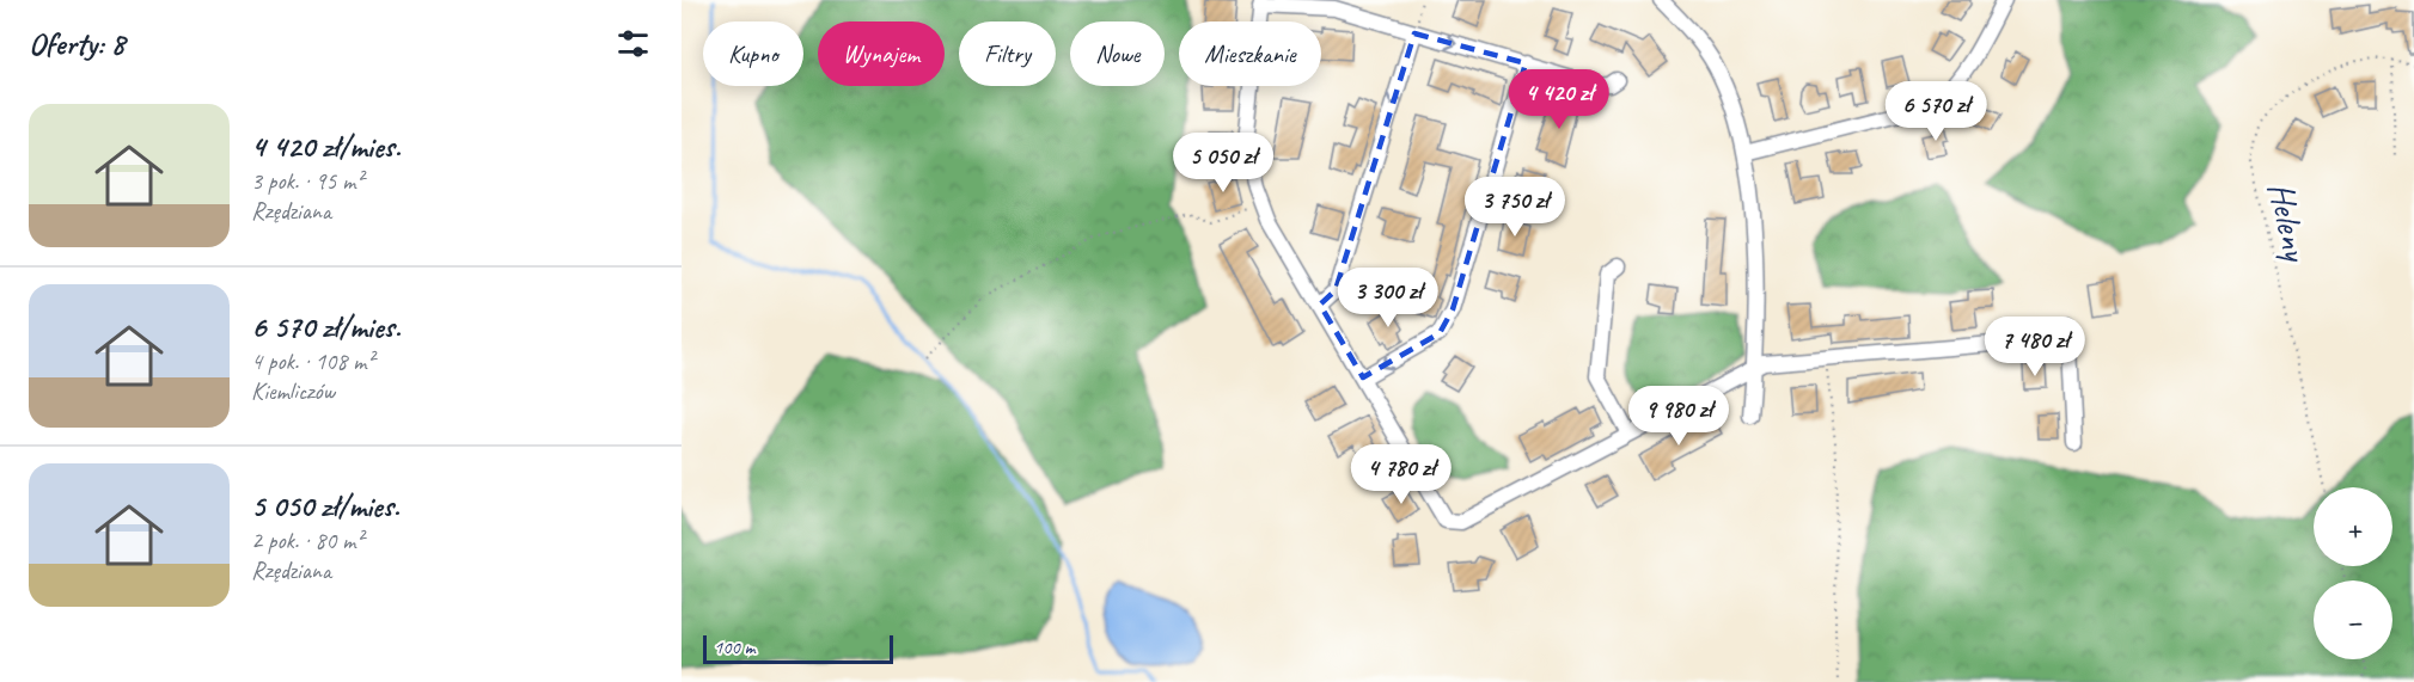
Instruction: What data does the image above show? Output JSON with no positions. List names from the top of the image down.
{
  "streets": {
    "path": ["Heleny"]
  },
  "scale_bar": "100 m",
  "page": {
    "heading": "Oferty: 8",
    "chip": [
      "Kupno",
      "Wynajem",
      "Filtry",
      "Nowe",
      "Mieszkanie"
    ],
    "price": [
      "4 420 zł",
      "6 570 zł",
      "5 050 zł",
      "3 750 zł",
      "3 300 zł",
      "7 480 zł",
      "9 980 zł",
      "4 780 zł"
    ],
    "list": [
      {
        "name": "4 420 zł/mies.",
        "note": "3 pok. · 95 m² · Rzędziana"
      },
      {
        "name": "6 570 zł/mies.",
        "note": "4 pok. · 108 m² · Kiemliczów"
      },
      {
        "name": "5 050 zł/mies.",
        "note": "2 pok. · 80 m² · Rzędziana"
      }
    ],
    "map_buttons": ["+", "−"],
    "scale": "100 m"
  }
}
